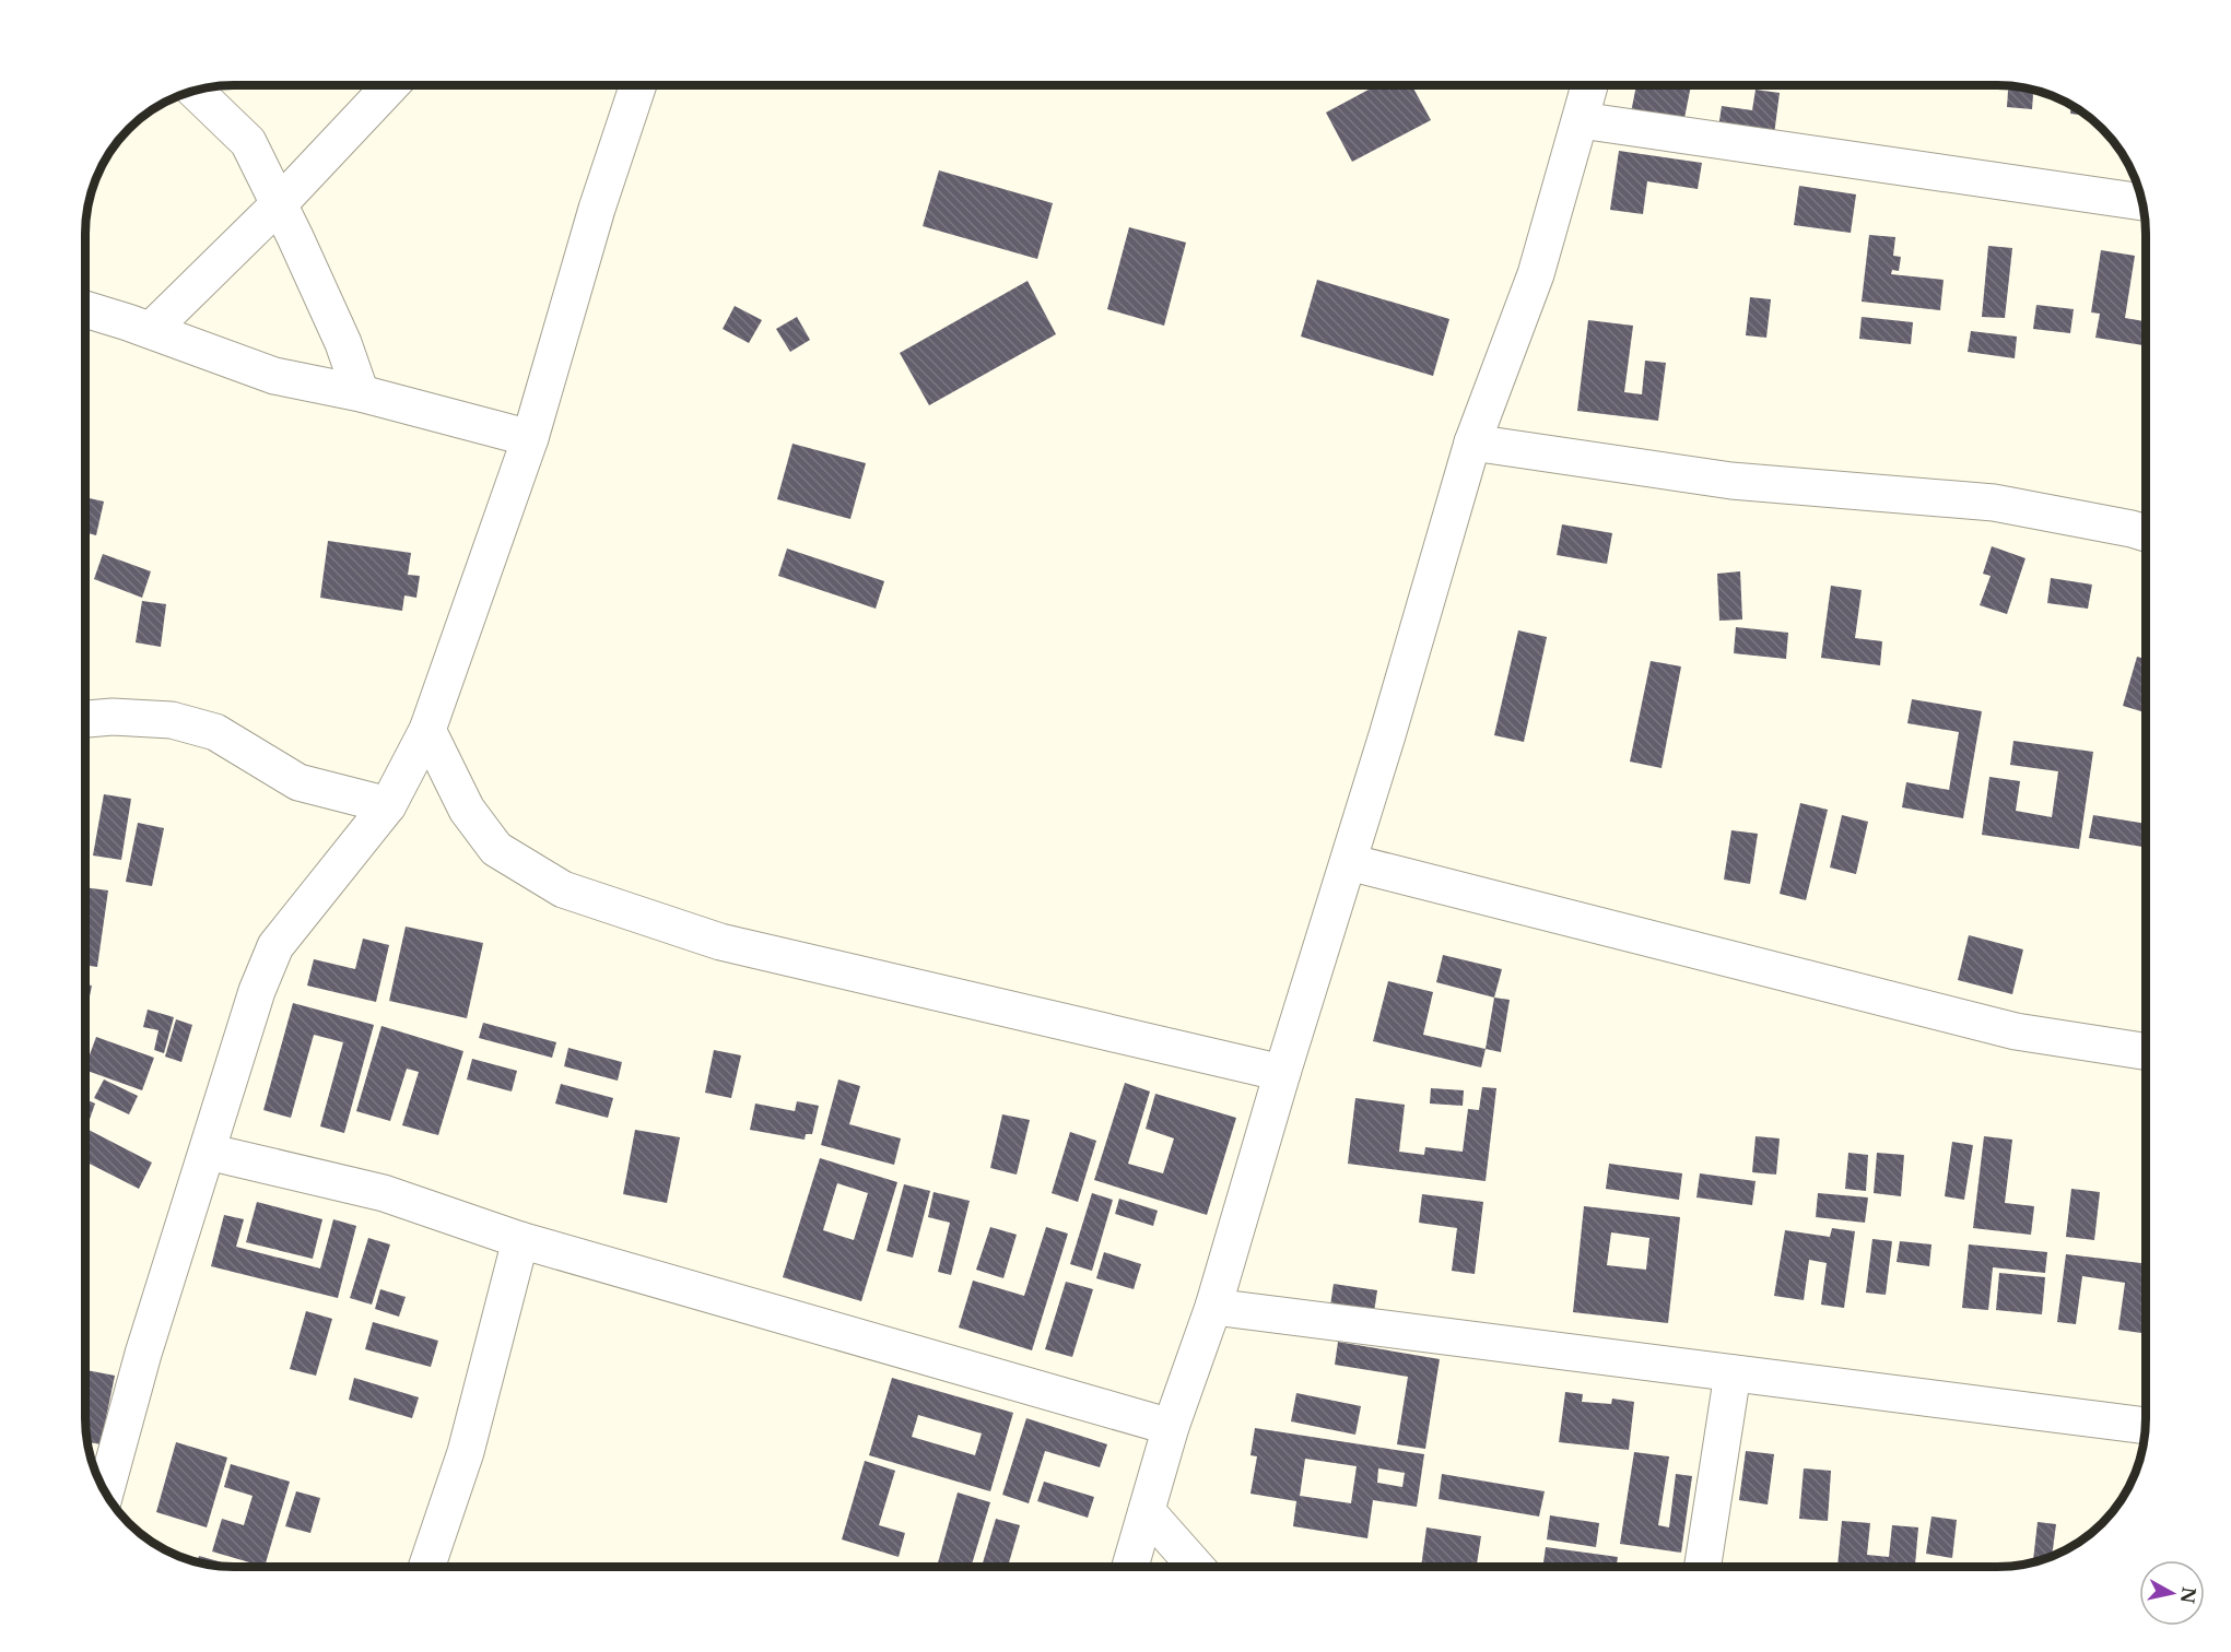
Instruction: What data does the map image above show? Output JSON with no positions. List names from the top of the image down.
{
  "north": "right"
}
